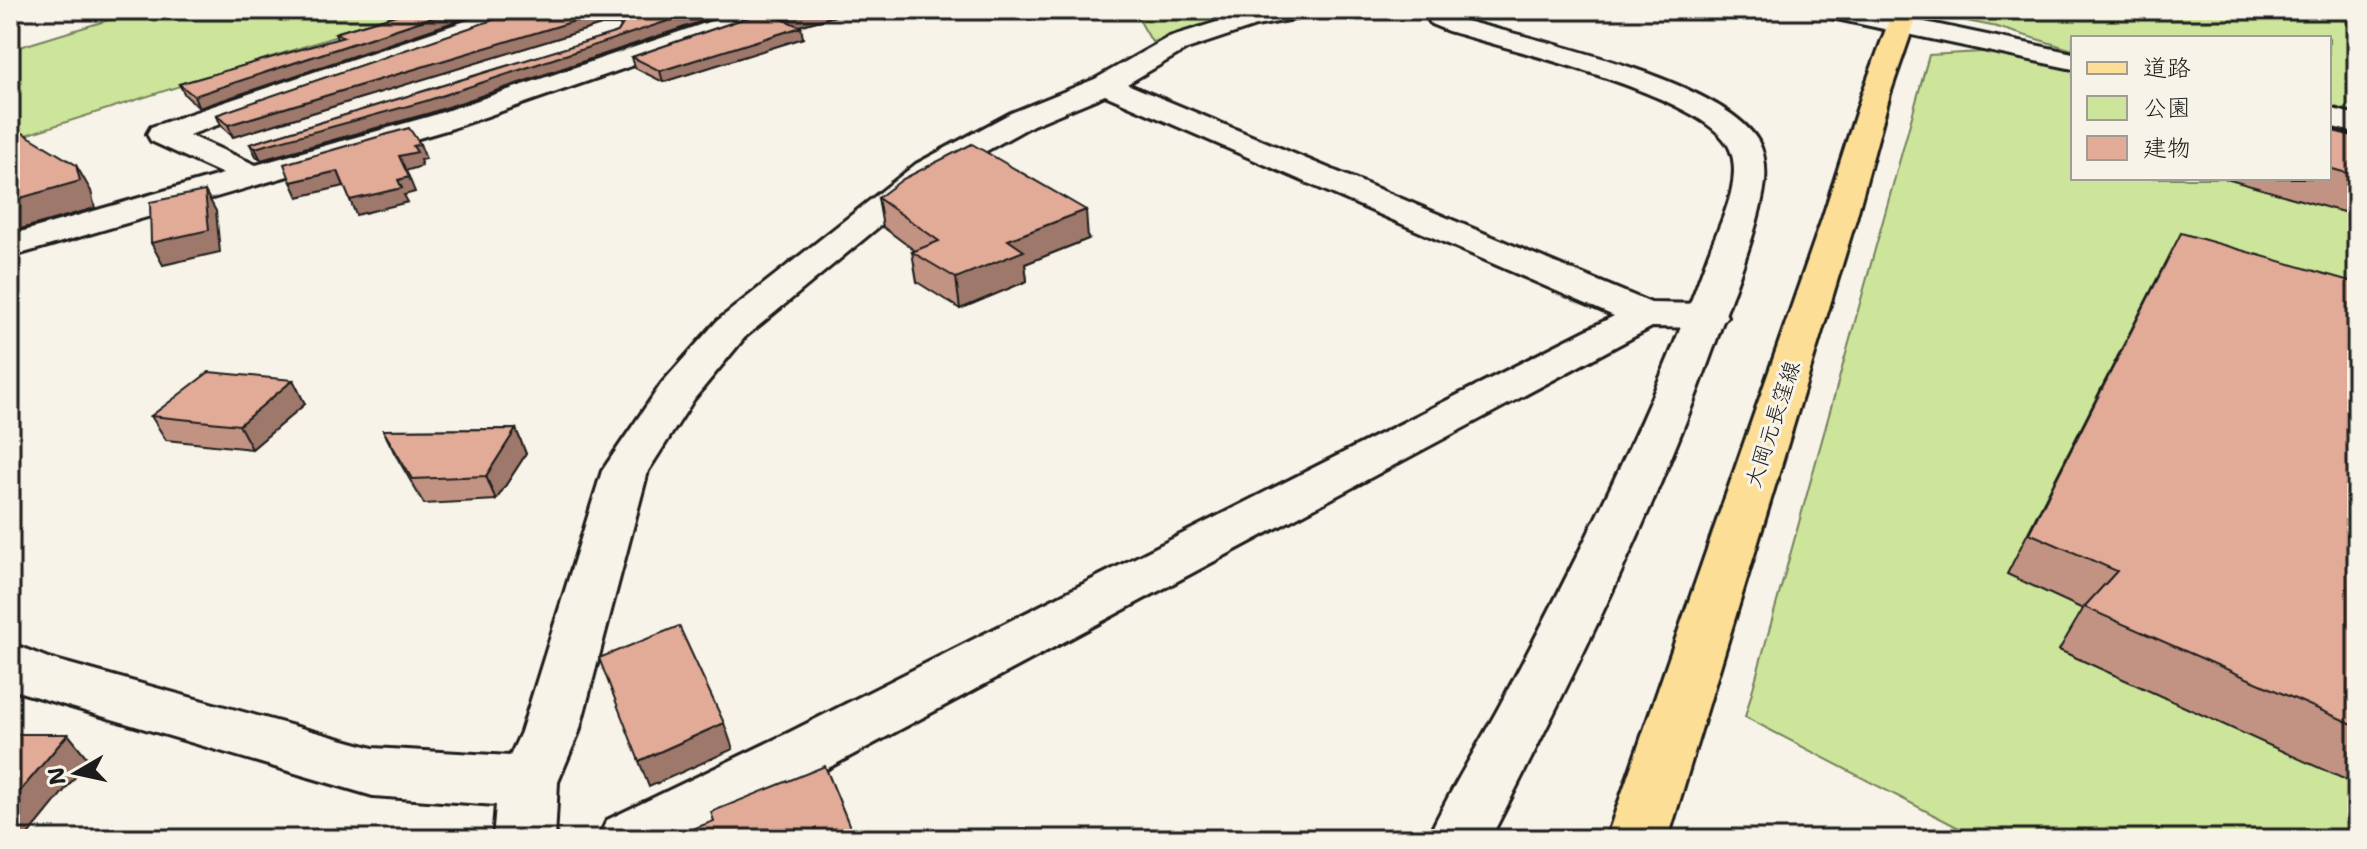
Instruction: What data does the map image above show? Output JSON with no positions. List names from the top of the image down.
{
  "streets": {
    "main road": ["大岡元長窪線"]
  },
  "legend": ["道路", "公園", "建物"],
  "north": "left"
}
